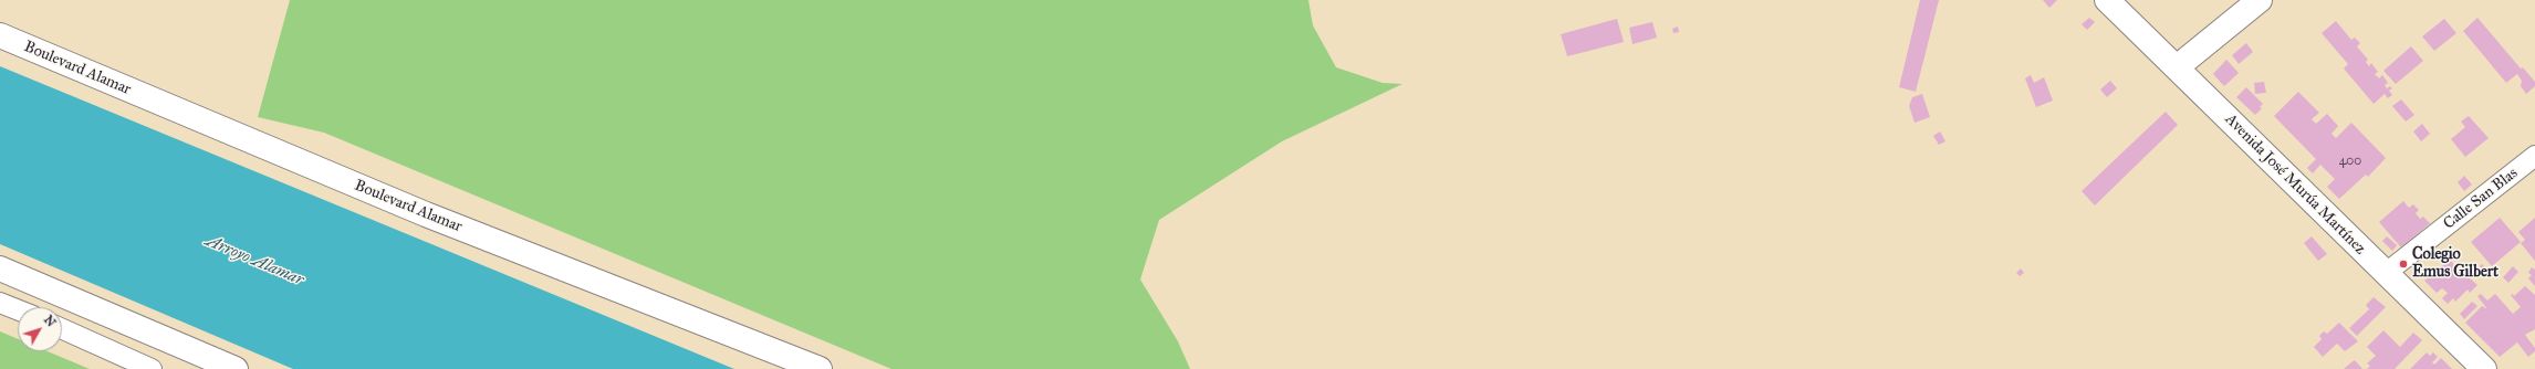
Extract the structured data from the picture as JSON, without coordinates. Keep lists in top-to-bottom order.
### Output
{
  "streets": {
    "main road": ["Boulevard Alamar", "Avenida José Murúa Martínez"],
    "street": ["Calle San Blas"]
  },
  "crossings": [
    ["Avenida José Murúa Martínez", "Calle San Blas"]
  ],
  "water": ["Arroyo Alamar"],
  "places": ["Colegio Emus Gilbert"],
  "house_numbers": ["400"],
  "north": "top right"
}
